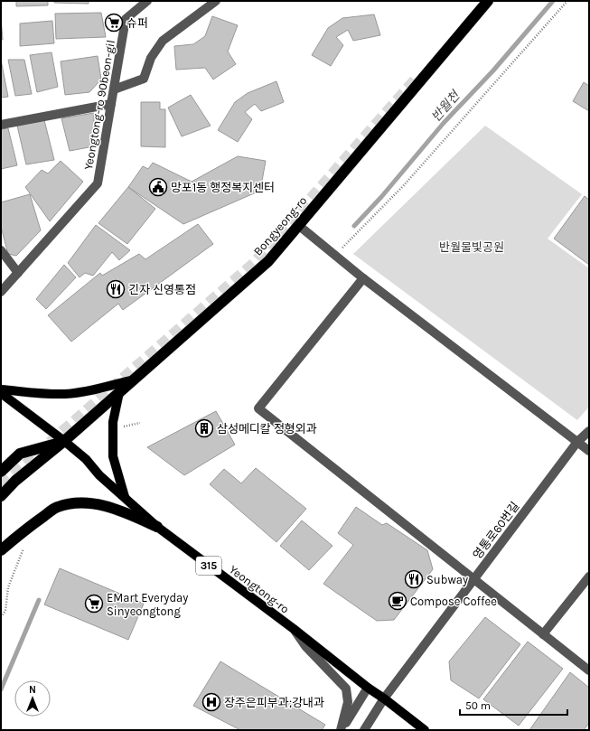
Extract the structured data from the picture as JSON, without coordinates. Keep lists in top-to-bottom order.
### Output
{
  "streets": {
    "highway": ["Bongyeong-ro"],
    "main road": ["315", "Yeongtong-ro"],
    "street": ["Yeongtong-ro 90beon-gil", "영통로60번길"]
  },
  "crossings": [
    ["Bongyeong-ro", "Yeongtong-ro"],
    ["영통로60번길", "Yeongtong-ro"]
  ],
  "water": ["반월천"],
  "parks": ["반월물빛공원"],
  "places": {
    "supermarket": ["슈퍼", "EMart Everyday Sinyeongtong"],
    "public building": ["망포1동 행정복지센터"],
    "restaurant": ["긴자 신영통점", "Subway"],
    "building": ["삼성메디칼 정형외과"],
    "cafe": ["Compose Coffee"],
    "hospital": ["장주은피부과;강내과"]
  },
  "scale_bar": "50 m",
  "north": "top"
}
